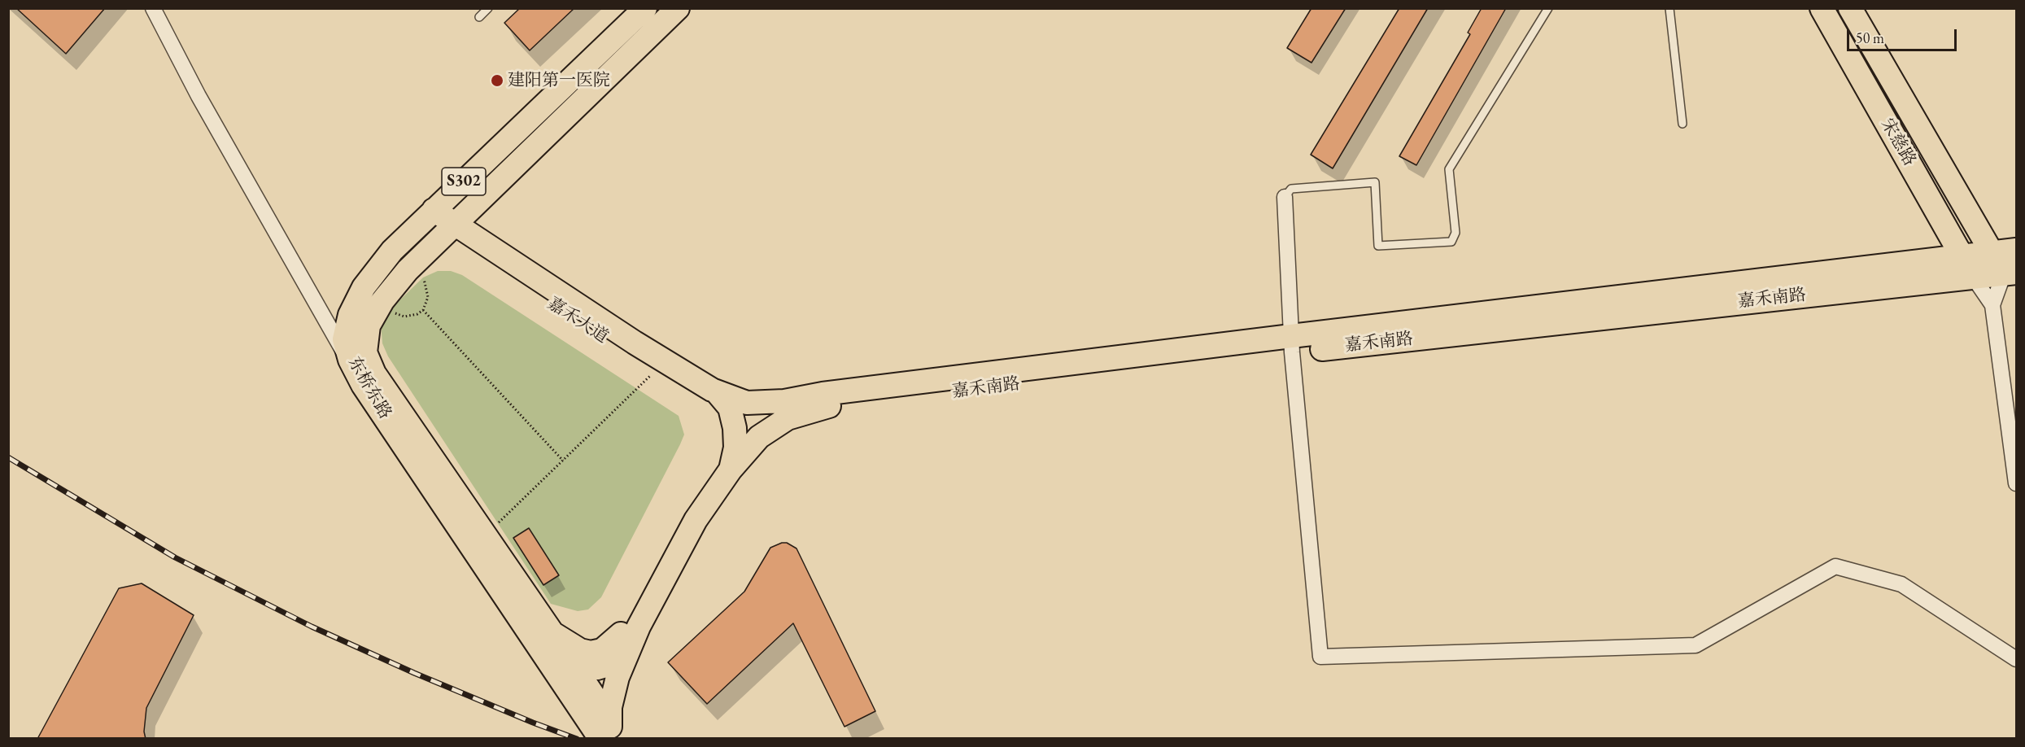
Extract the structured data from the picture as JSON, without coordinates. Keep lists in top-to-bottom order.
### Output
{
  "streets": {
    "main road": [
      "宋慈路",
      "S302",
      "嘉禾南路",
      "嘉禾大道",
      "东桥东路"
    ]
  },
  "crossings": [
    ["宋慈路", "嘉禾南路"],
    ["嘉禾大道", "东桥东路"]
  ],
  "places": ["建阳第一医院"],
  "scale_bar": "50 m"
}
